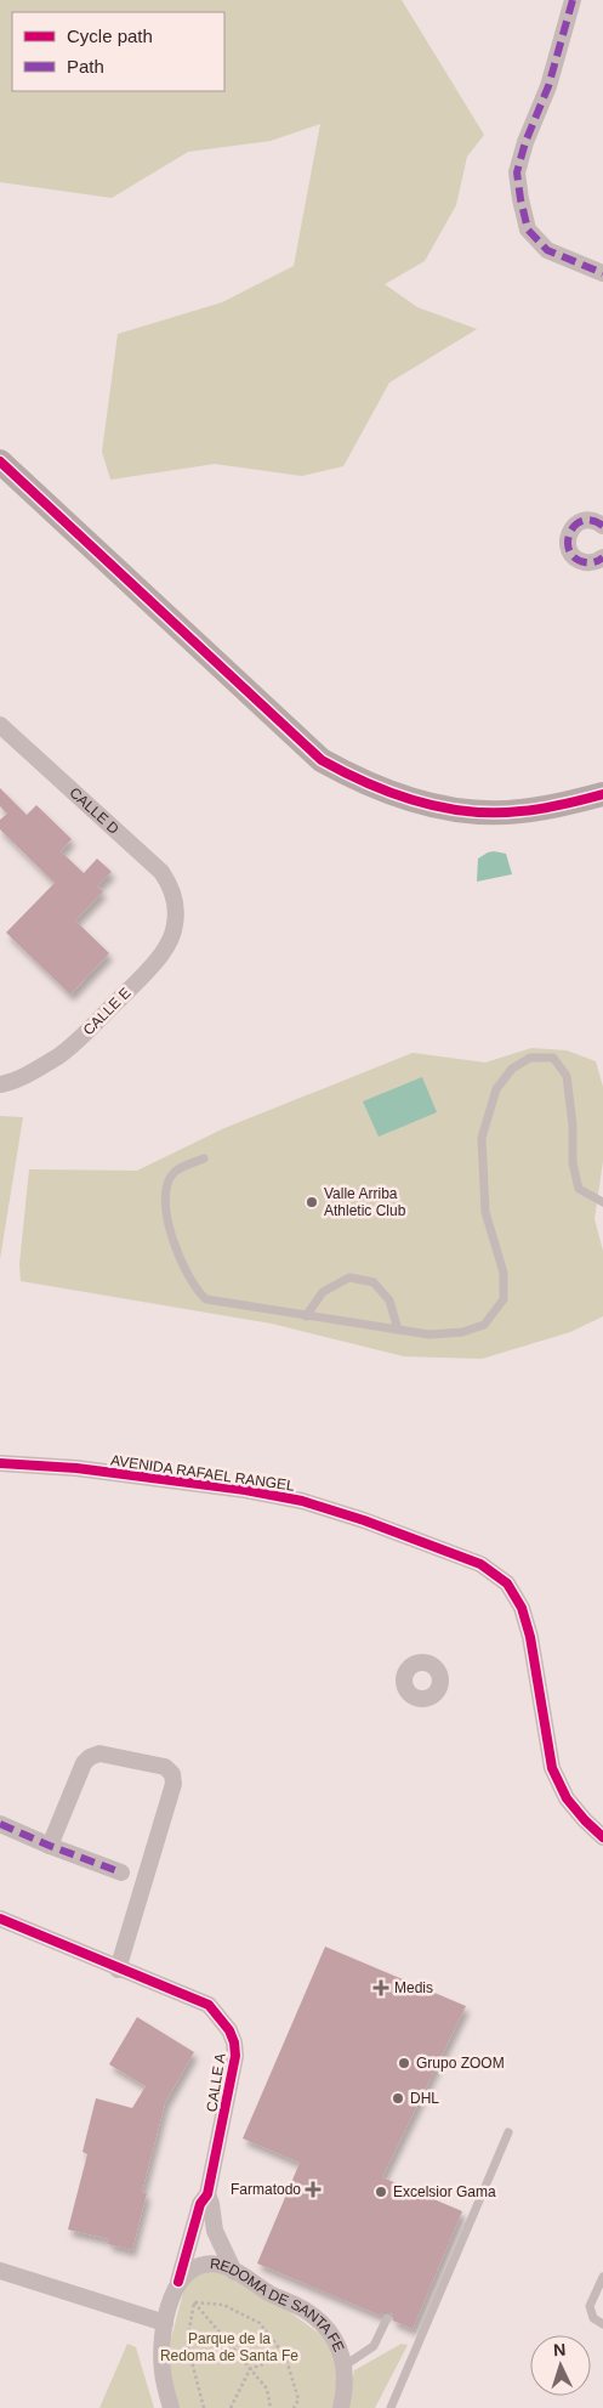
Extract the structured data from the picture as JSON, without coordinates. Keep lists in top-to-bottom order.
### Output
{
  "streets": {
    "street": [
      "CALLE D",
      "CALLE E",
      "AVENIDA RAFAEL RANGEL",
      "CALLE A",
      "REDOMA DE SANTA FE"
    ]
  },
  "crossings": [
    ["CALLE D", "CALLE E"],
    ["CALLE A", "REDOMA DE SANTA FE"]
  ],
  "parks": ["Parque de la Redoma de Santa Fe"],
  "places": {
    "other": [
      "Valle Arriba Athletic Club",
      "Grupo ZOOM",
      "DHL",
      "Excelsior Gama"
    ],
    "health": ["Medis", "Farmatodo"]
  },
  "legend": ["Cycle path", "Path"],
  "north": "top"
}
